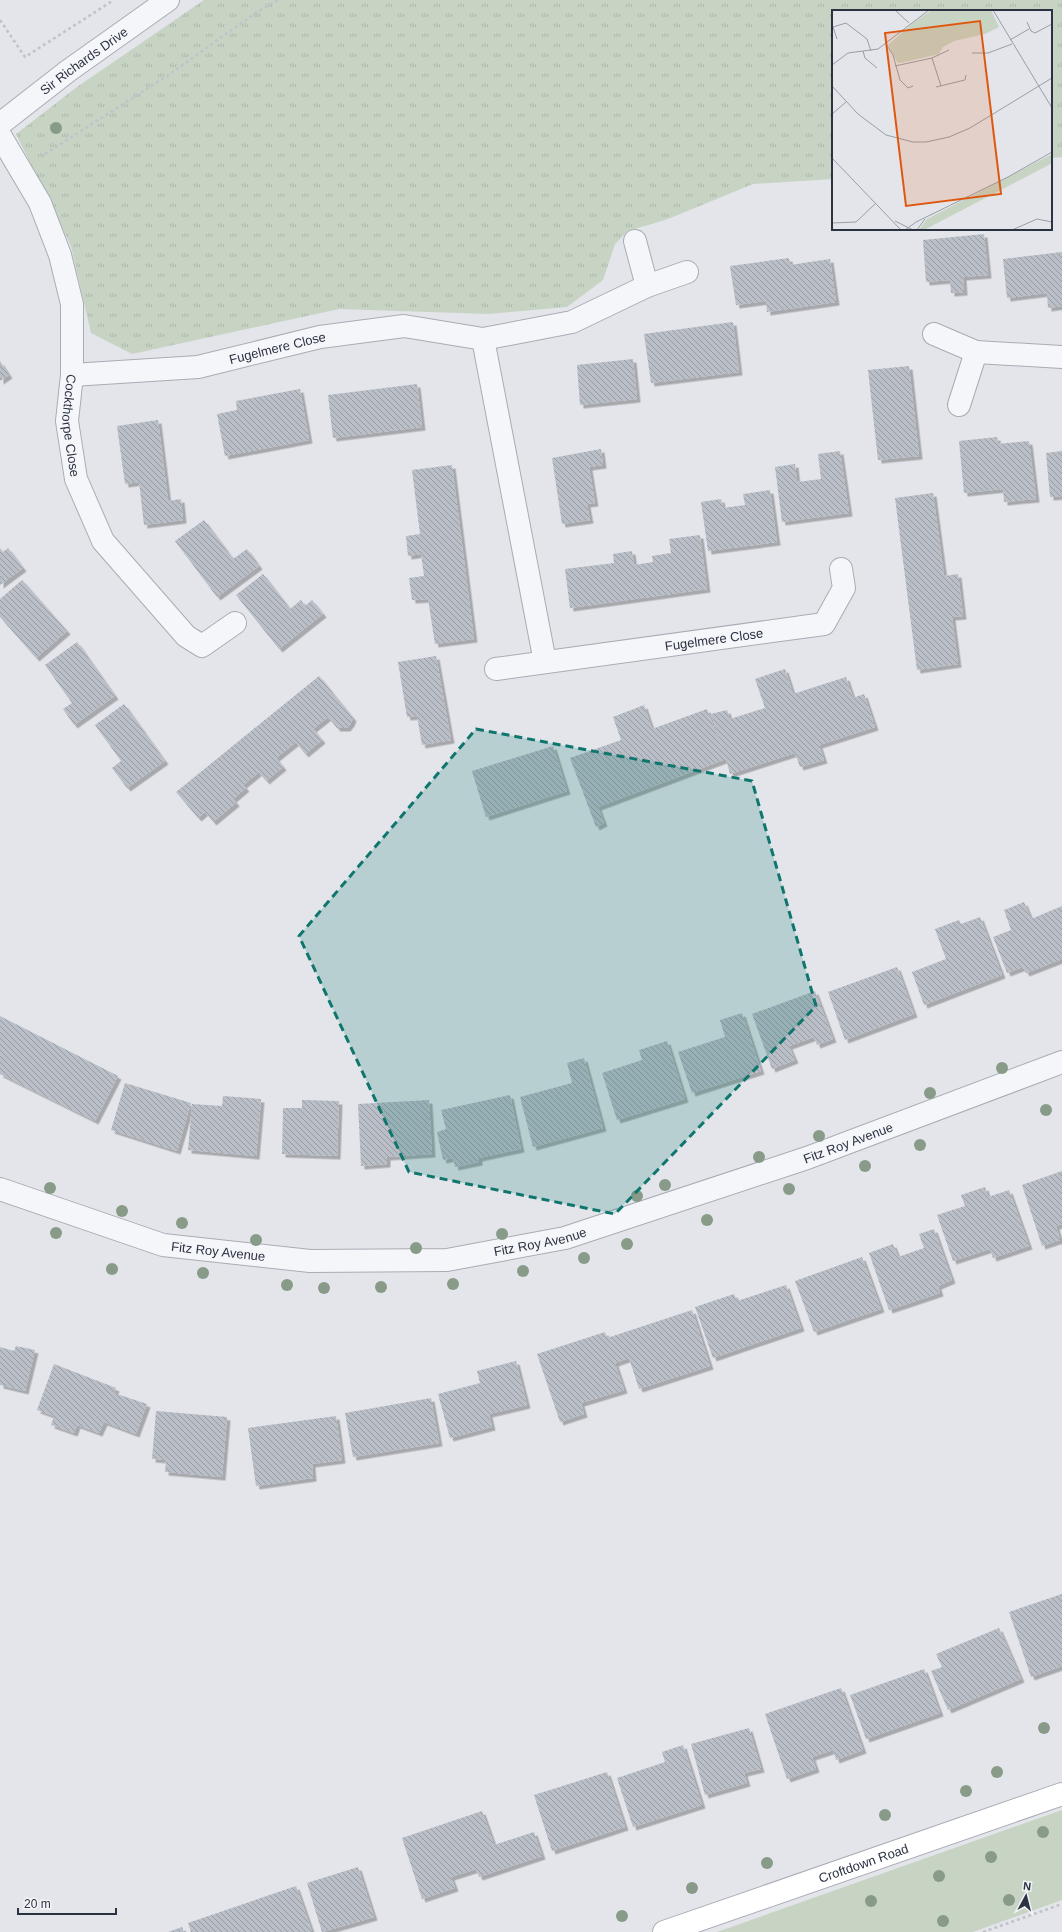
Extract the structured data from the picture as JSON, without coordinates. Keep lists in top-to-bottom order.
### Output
{
  "streets": {
    "street": [
      "Sir Richards Drive",
      "Fugelmere Close",
      "Cockthorpe Close",
      "Fitz Roy Avenue",
      "Croftdown Road"
    ]
  },
  "crossings": [
    ["Fugelmere Close", "Cockthorpe Close"]
  ],
  "scale_bar": "20 m",
  "north": "top"
}
